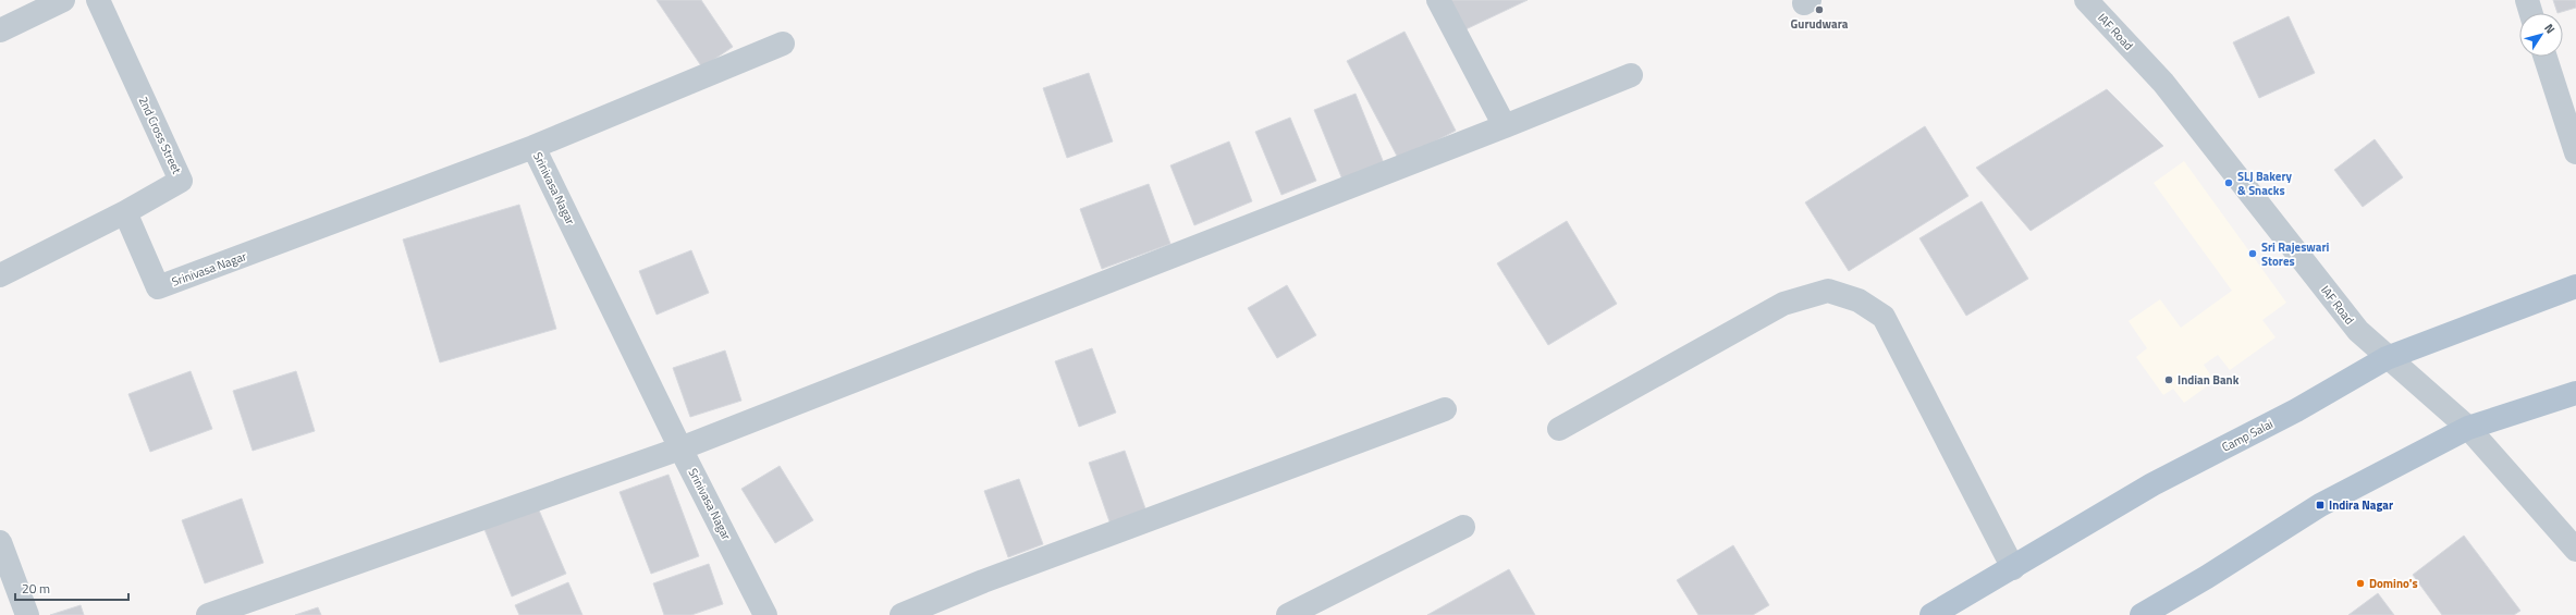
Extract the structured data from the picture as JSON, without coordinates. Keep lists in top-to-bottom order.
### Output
{
  "streets": {
    "main road": ["Camp Salai"],
    "street": ["IAF Road", "2nd Cross Street", "Srinivasa Nagar"]
  },
  "crossings": [
    ["IAF Road", "Camp Salai"],
    ["2nd Cross Street", "Srinivasa Nagar"]
  ],
  "places": {
    "other": [
      "Gurudwara",
      "SLJ Bakery & Snacks",
      "Sri Rajeswari Stores",
      "Indian Bank",
      "Domino's"
    ],
    "transit": ["Indira Nagar"]
  },
  "scale_bar": "20 m",
  "north": "top right"
}
